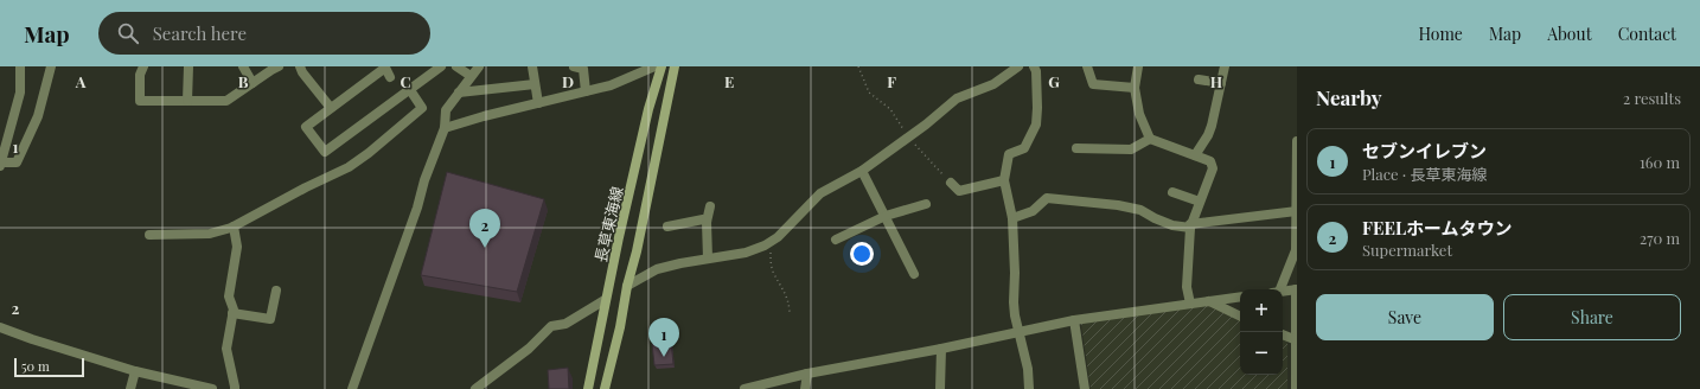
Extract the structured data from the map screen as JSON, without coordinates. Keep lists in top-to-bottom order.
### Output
{
  "streets": {
    "main road": ["長草東海線"]
  },
  "scale_bar": "50 m",
  "page": {
    "header": "Map",
    "search": "Search here",
    "nav": [
      "Home",
      "Map",
      "About",
      "Contact"
    ],
    "heading": ["Nearby", "2 results"],
    "list": [
      {
        "mark": "1",
        "name": "セブンイレブン",
        "note": "Place · 長草東海線",
        "value": "160 m"
      },
      {
        "mark": "2",
        "name": "FEELホームタウン",
        "note": "Supermarket",
        "value": "270 m"
      }
    ],
    "pins": ["2", "1"],
    "buttons": ["Save", "Share"],
    "map_buttons": ["+", "−"],
    "scale": "50 m"
  },
  "grid": {
    "columns": [
      "A",
      "B",
      "C",
      "D",
      "E",
      "F",
      "G",
      "H"
    ],
    "rows": ["1", "2"]
  }
}
